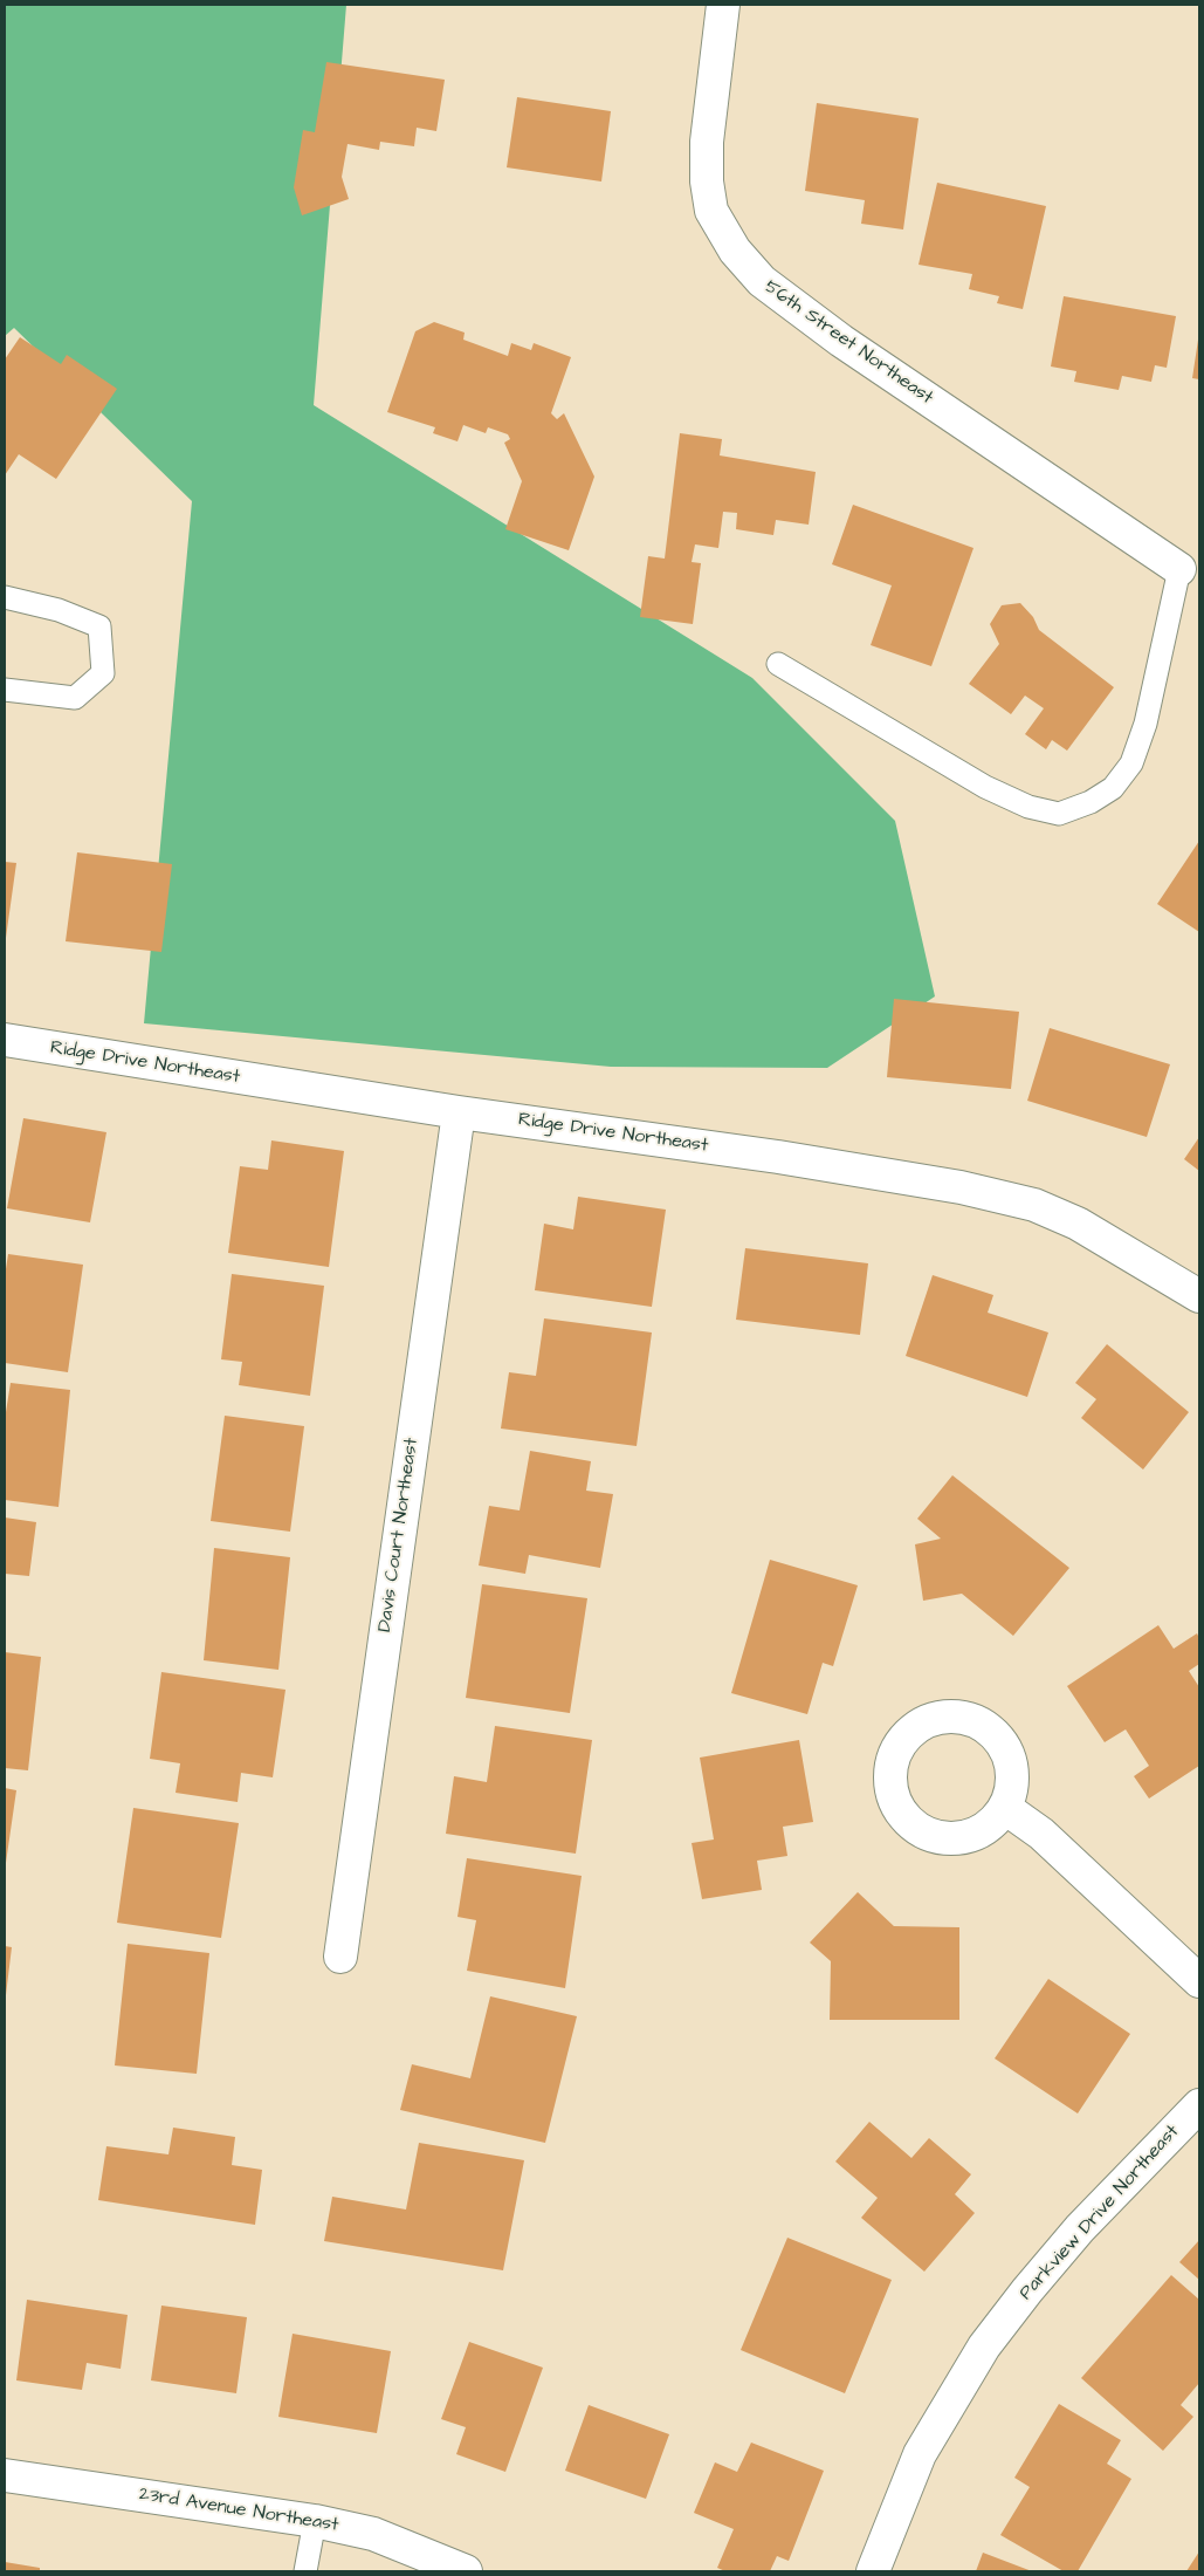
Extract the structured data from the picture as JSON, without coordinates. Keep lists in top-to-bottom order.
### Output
{
  "streets": {
    "street": [
      "56th Street Northeast",
      "Ridge Drive Northeast",
      "Davis Court Northeast",
      "Parkview Drive Northeast",
      "23rd Avenue Northeast"
    ]
  },
  "crossings": [
    ["Ridge Drive Northeast", "Davis Court Northeast"]
  ]
}
